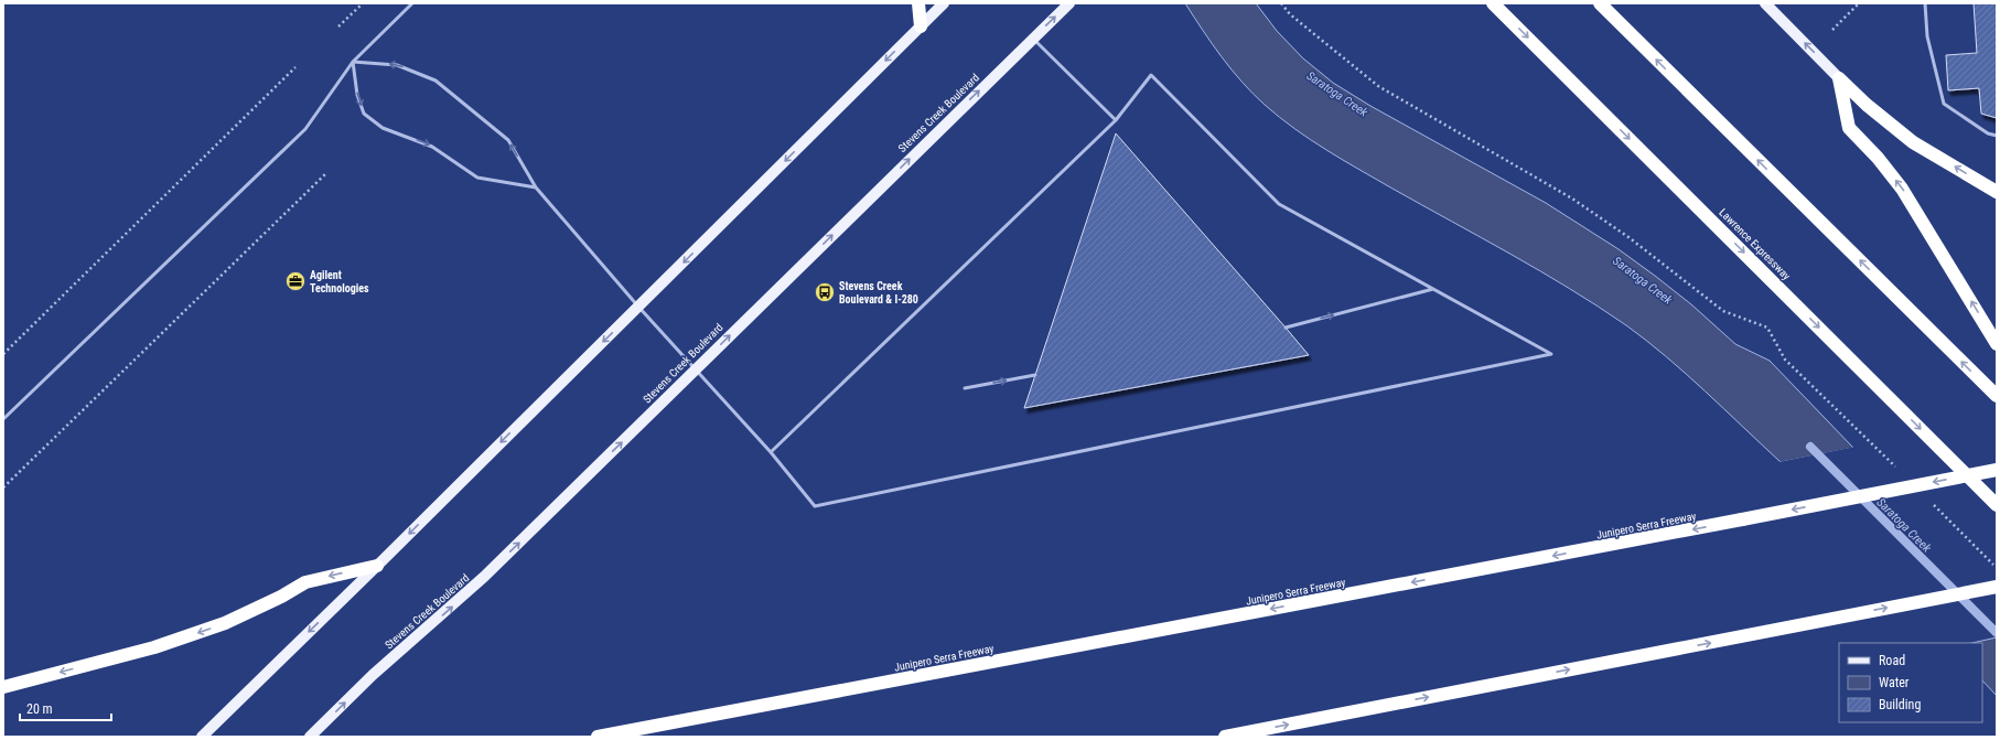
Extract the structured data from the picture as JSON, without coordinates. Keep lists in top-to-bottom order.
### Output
{
  "streets": {
    "highway": ["Lawrence Expressway", "Junipero Serra Freeway"],
    "main road": ["Stevens Creek Boulevard"]
  },
  "water": ["Saratoga Creek"],
  "places": {
    "office": ["Agilent Technologies"],
    "bus stop": ["Stevens Creek Boulevard & I-280"]
  },
  "legend": ["Road", "Water", "Building"],
  "scale_bar": "20 m"
}
